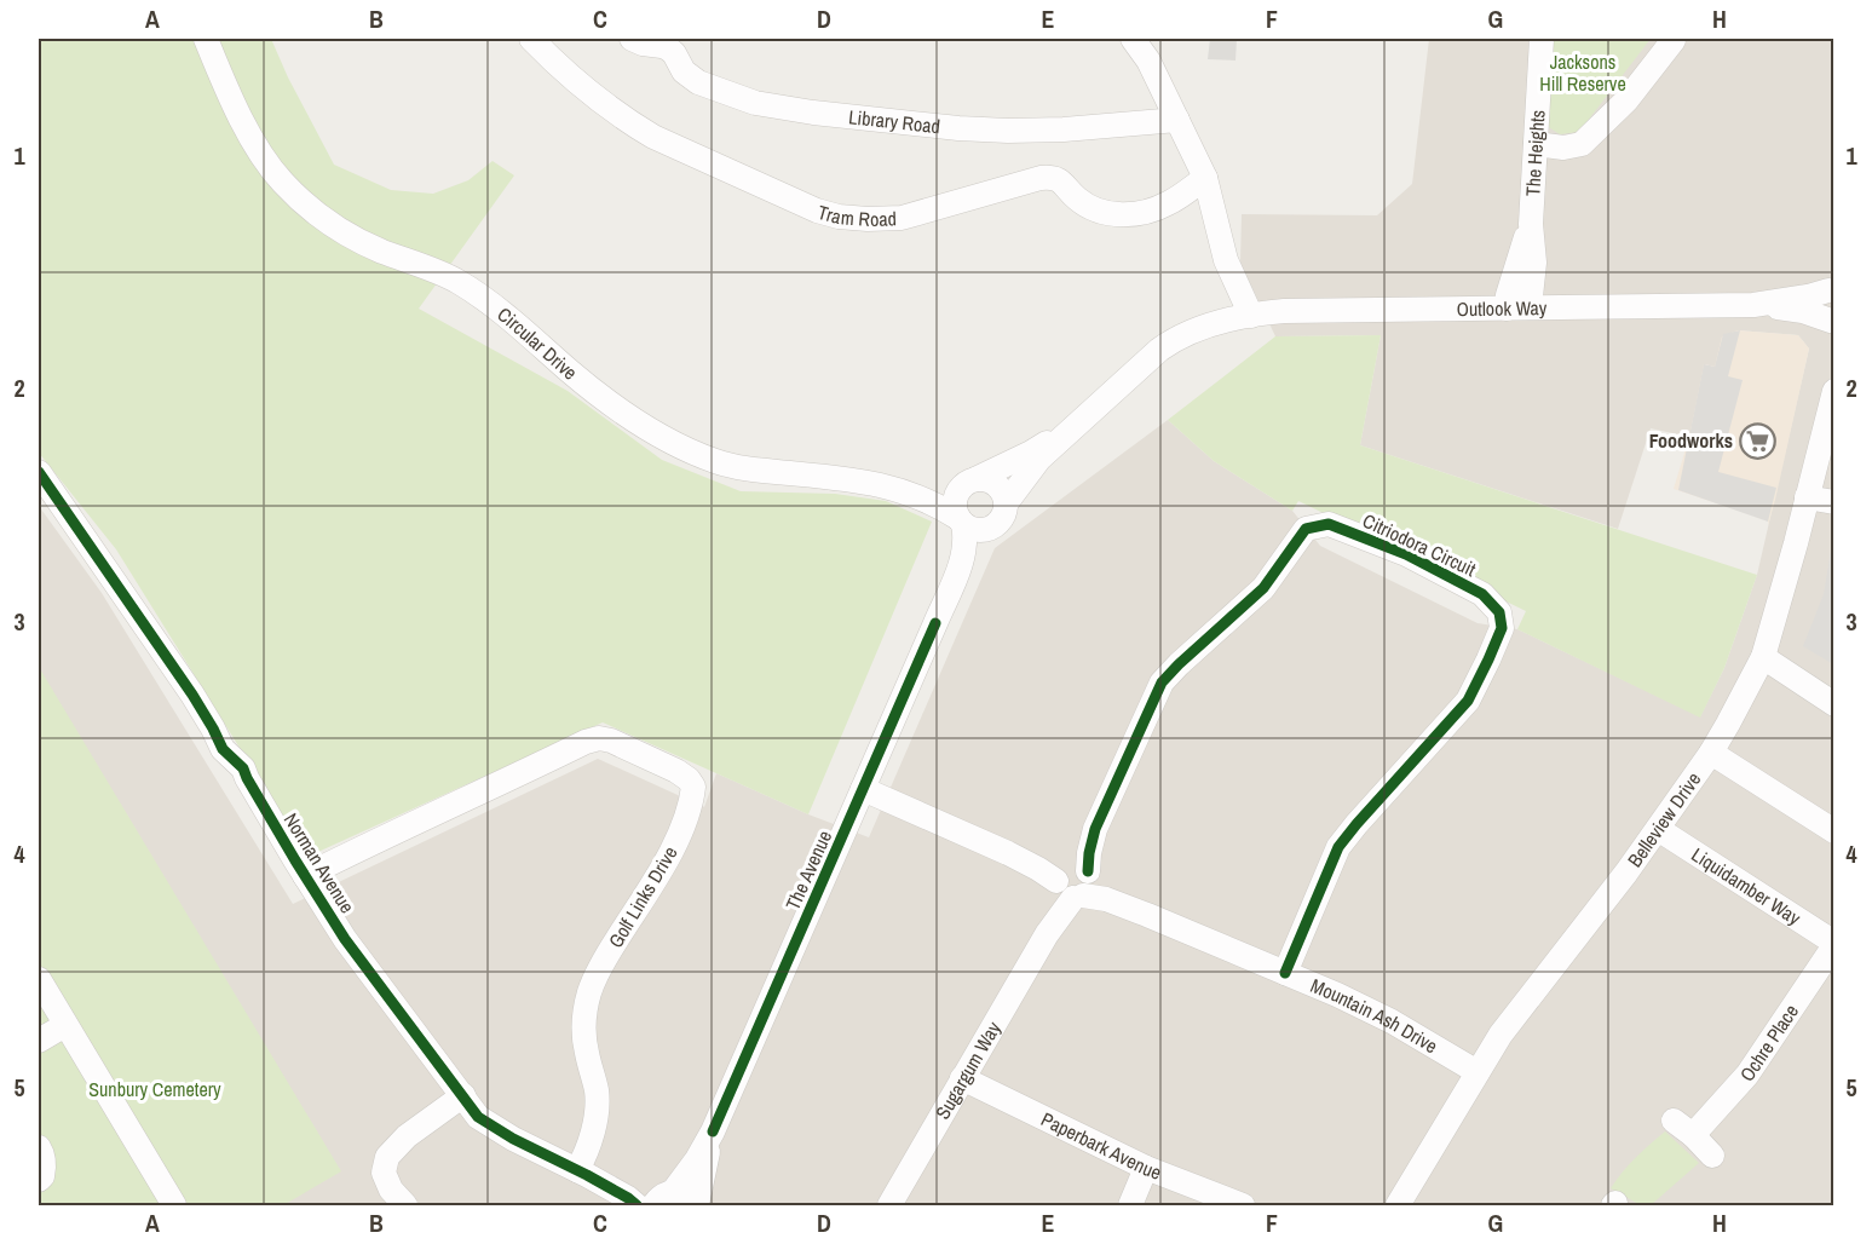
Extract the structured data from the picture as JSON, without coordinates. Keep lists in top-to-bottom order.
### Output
{
  "streets": {
    "street": [
      "Library Road",
      "The Heights",
      "Tram Road",
      "Outlook Way",
      "Circular Drive",
      "Citriodora Circuit",
      "Belleview Drive",
      "Norman Avenue",
      "The Avenue",
      "Liquidamber Way",
      "Golf Links Drive",
      "Mountain Ash Drive",
      "Ochre Place",
      "Sugargum Way",
      "Paperbark Avenue"
    ]
  },
  "crossings": [
    ["The Heights", "Outlook Way"],
    ["Outlook Way", "Circular Drive"],
    ["Outlook Way", "The Avenue"],
    ["Circular Drive", "The Avenue"],
    ["Citriodora Circuit", "Mountain Ash Drive"],
    ["Citriodora Circuit", "Sugargum Way"],
    ["Belleview Drive", "Liquidamber Way"],
    ["Belleview Drive", "Mountain Ash Drive"],
    ["Norman Avenue", "The Avenue"],
    ["Norman Avenue", "Golf Links Drive"],
    ["The Avenue", "Mountain Ash Drive"],
    ["Liquidamber Way", "Ochre Place"],
    ["Mountain Ash Drive", "Sugargum Way"],
    ["Sugargum Way", "Paperbark Avenue"]
  ],
  "parks": ["Jacksons Hill Reserve", "Sunbury Cemetery"],
  "places": {
    "supermarket": ["Foodworks"]
  },
  "grid": {
    "columns": [
      "A",
      "B",
      "C",
      "D",
      "E",
      "F",
      "G",
      "H"
    ],
    "rows": [
      "1",
      "2",
      "3",
      "4",
      "5"
    ]
  }
}
